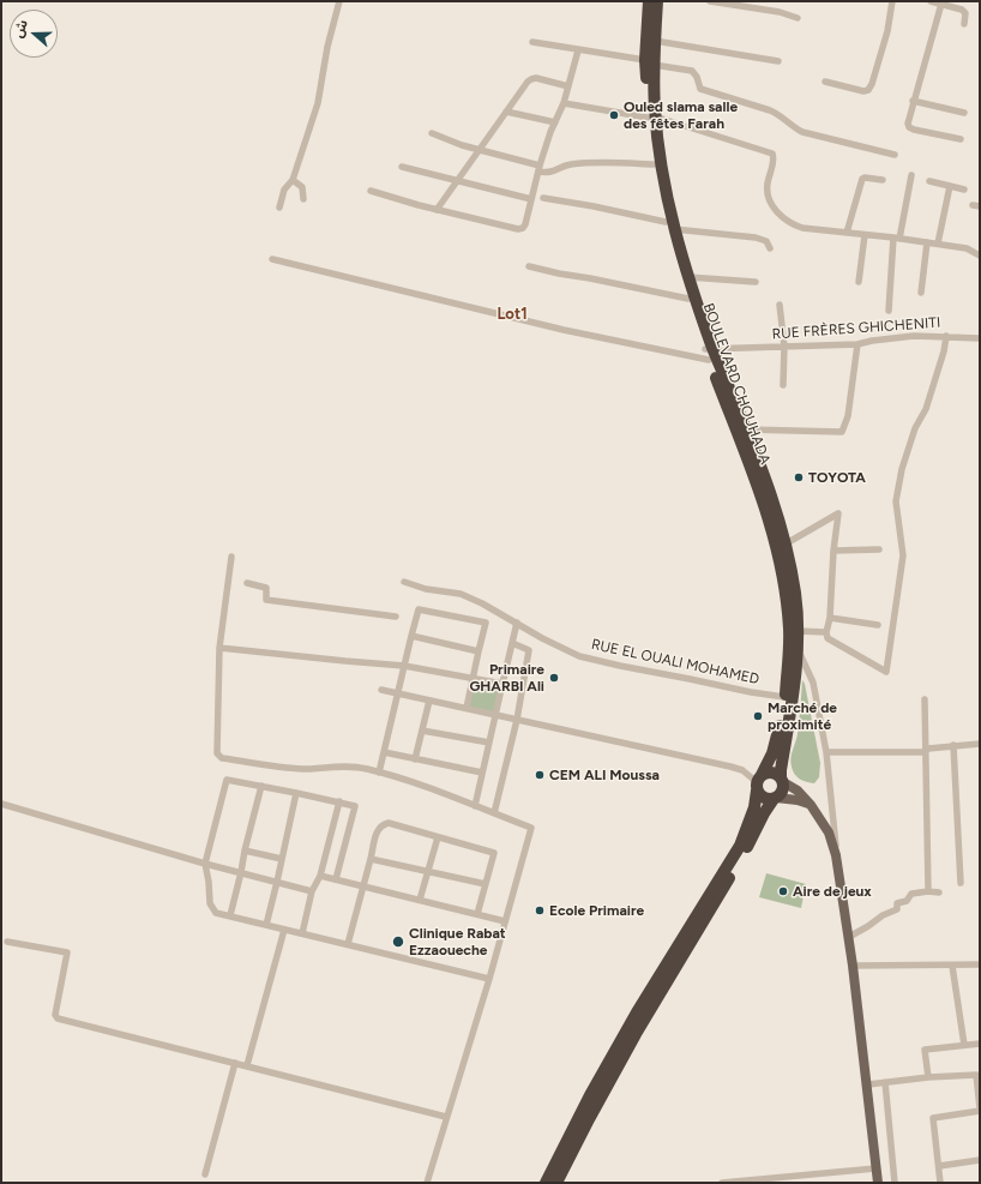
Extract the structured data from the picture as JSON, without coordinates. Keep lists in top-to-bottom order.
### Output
{
  "streets": {
    "highway": ["BOULEVARD CHOUHADA"],
    "street": ["RUE FRÈRES GHICHENITI", "RUE EL OUALI MOHAMED"]
  },
  "crossings": [
    ["RUE FRÈRES GHICHENITI", "BOULEVARD CHOUHADA"],
    ["BOULEVARD CHOUHADA", "RUE EL OUALI MOHAMED"]
  ],
  "districts": ["Lot1"],
  "places": [
    "Ouled slama salle des fêtes Farah",
    "TOYOTA",
    "Primaire GHARBI Ali",
    "Marché de proximité",
    "CEM ALI Moussa",
    "Aire de jeux",
    "Ecole Primaire",
    "Clinique Rabat Ezzaoueche"
  ],
  "north": "left"
}
